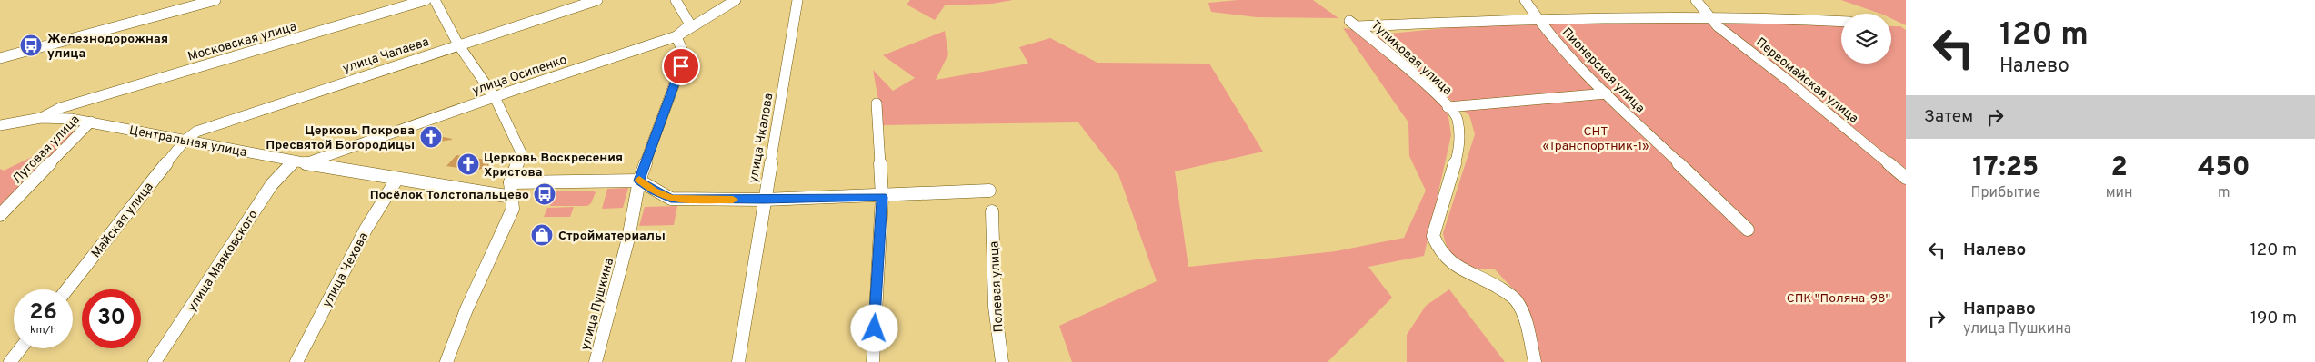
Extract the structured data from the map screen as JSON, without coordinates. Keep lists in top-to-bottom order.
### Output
{
  "streets": {
    "street": [
      "Московская улица",
      "улица Чапаева",
      "Тупиковая улица",
      "Пионерская улица",
      "улица Осипенко",
      "Первомайская улица",
      "улица Чкалова",
      "Центральная улица",
      "Луговая улица",
      "Майская улица",
      "улица Маяковского",
      "улица Чехова",
      "Полевая улица",
      "улица Пушкина"
    ]
  },
  "crossings": [
    ["Московская улица", "Центральная улица"],
    ["улица Чапаева", "Центральная улица"],
    ["улица Чапаева", "Майская улица"],
    ["Тупиковая улица", "Пионерская улица"],
    ["улица Осипенко", "Центральная улица"],
    ["улица Осипенко", "улица Маяковского"],
    ["улица Осипенко", "улица Пушкина"],
    ["Центральная улица", "Луговая улица"],
    ["Центральная улица", "Майская улица"],
    ["Центральная улица", "улица Маяковского"],
    ["Центральная улица", "улица Чехова"]
  ],
  "parks": ["СНТ «Транспортник-1»", "СПК \"Поляна-98\""],
  "places": {
    "bus stop": ["Железнодорожная улица", "Посёлок Толстопальцево"],
    "church": ["Церковь Покрова Пресвятой Богородицы", "Церковь Воскресения Христова"],
    "shop": ["Стройматериалы"]
  },
  "page": {
    "turn": ["120 m", "Налево"],
    "then": "Затем",
    "eta": [
      "17:25",
      "Прибытие",
      "2",
      "мин",
      "450",
      "m"
    ],
    "list": [
      {
        "name": "Налево",
        "value": "120 m"
      },
      {
        "name": "Направо",
        "note": "улица Пушкина",
        "value": "190 m"
      }
    ],
    "speed": "26 km/h",
    "limit": "30"
  }
}
